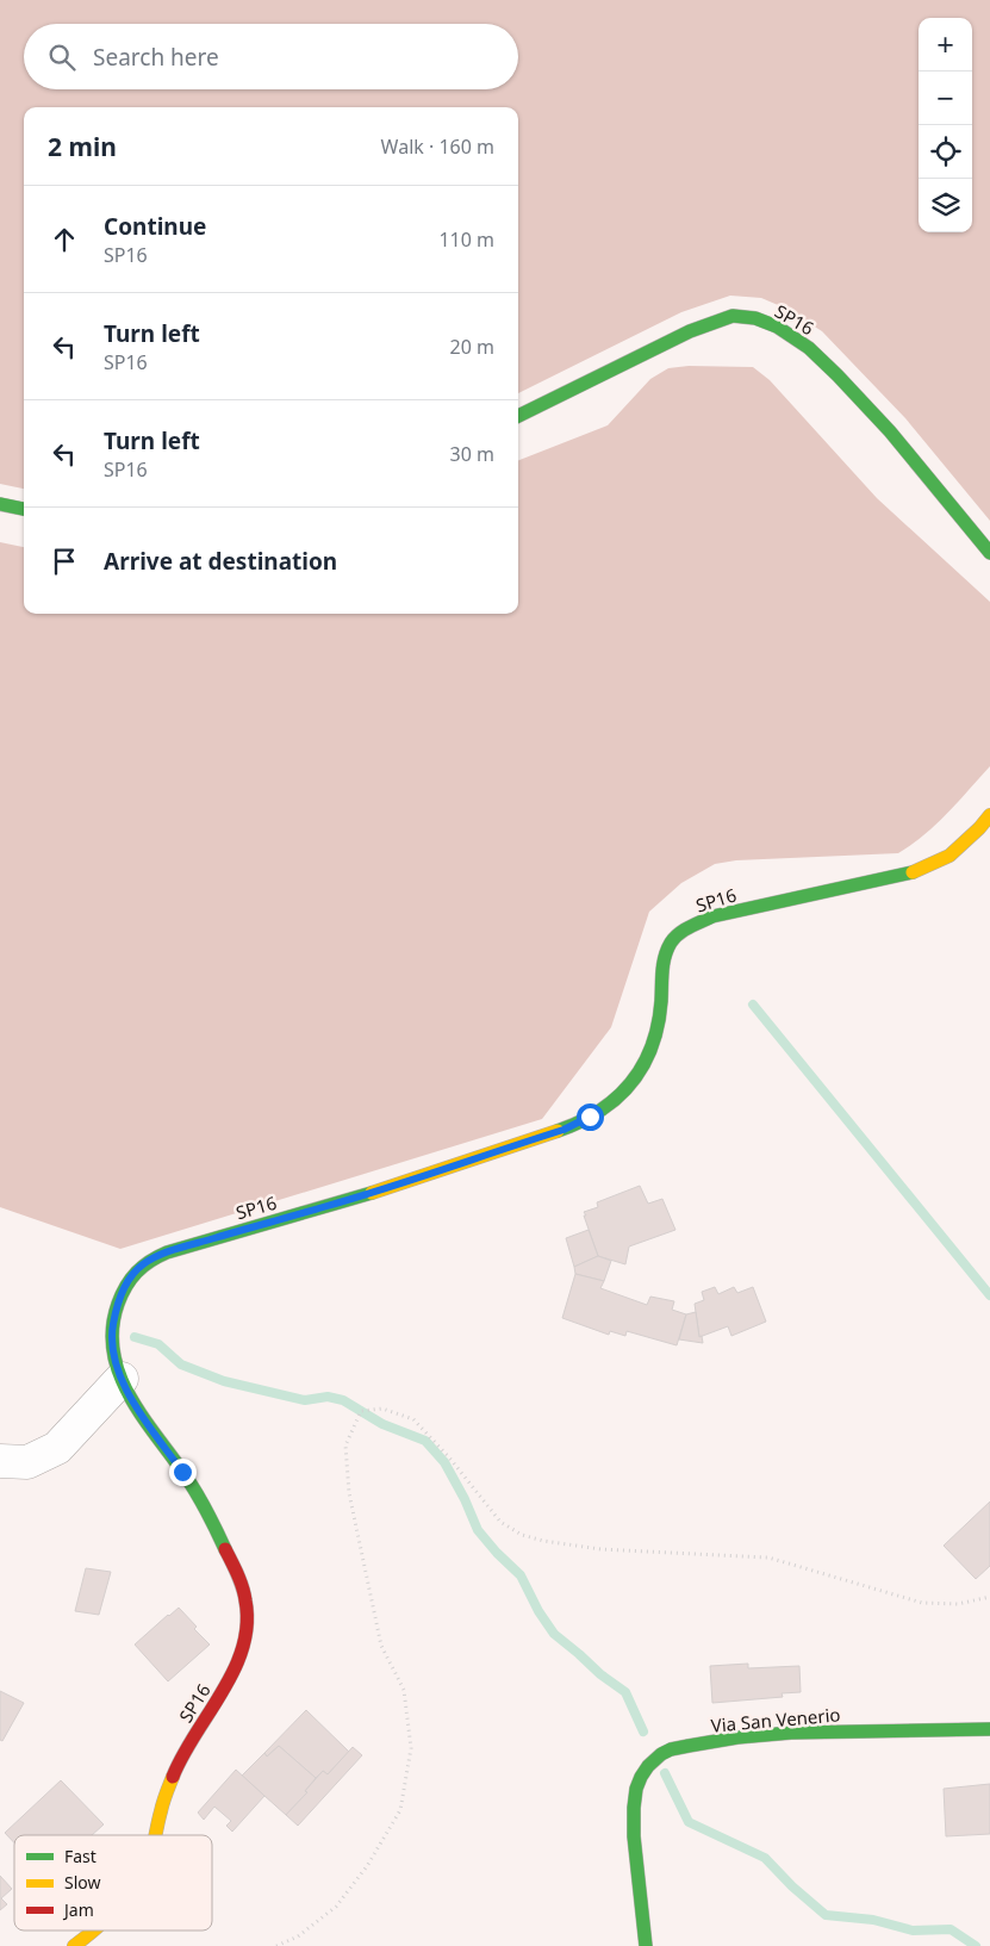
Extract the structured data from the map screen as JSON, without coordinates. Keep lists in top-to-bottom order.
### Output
{
  "streets": {
    "street": ["SP16", "Via San Venerio"]
  },
  "legend": ["Fast", "Slow", "Jam"],
  "page": {
    "map_buttons": ["+", "−"],
    "search": "Search here",
    "heading": ["2 min", "Walk · 160 m"],
    "list": [
      ["Continue", "SP16", "110 m"],
      ["Turn left", "SP16", "20 m"],
      ["Turn left", "SP16", "30 m"],
      "Arrive at destination"
    ]
  }
}
